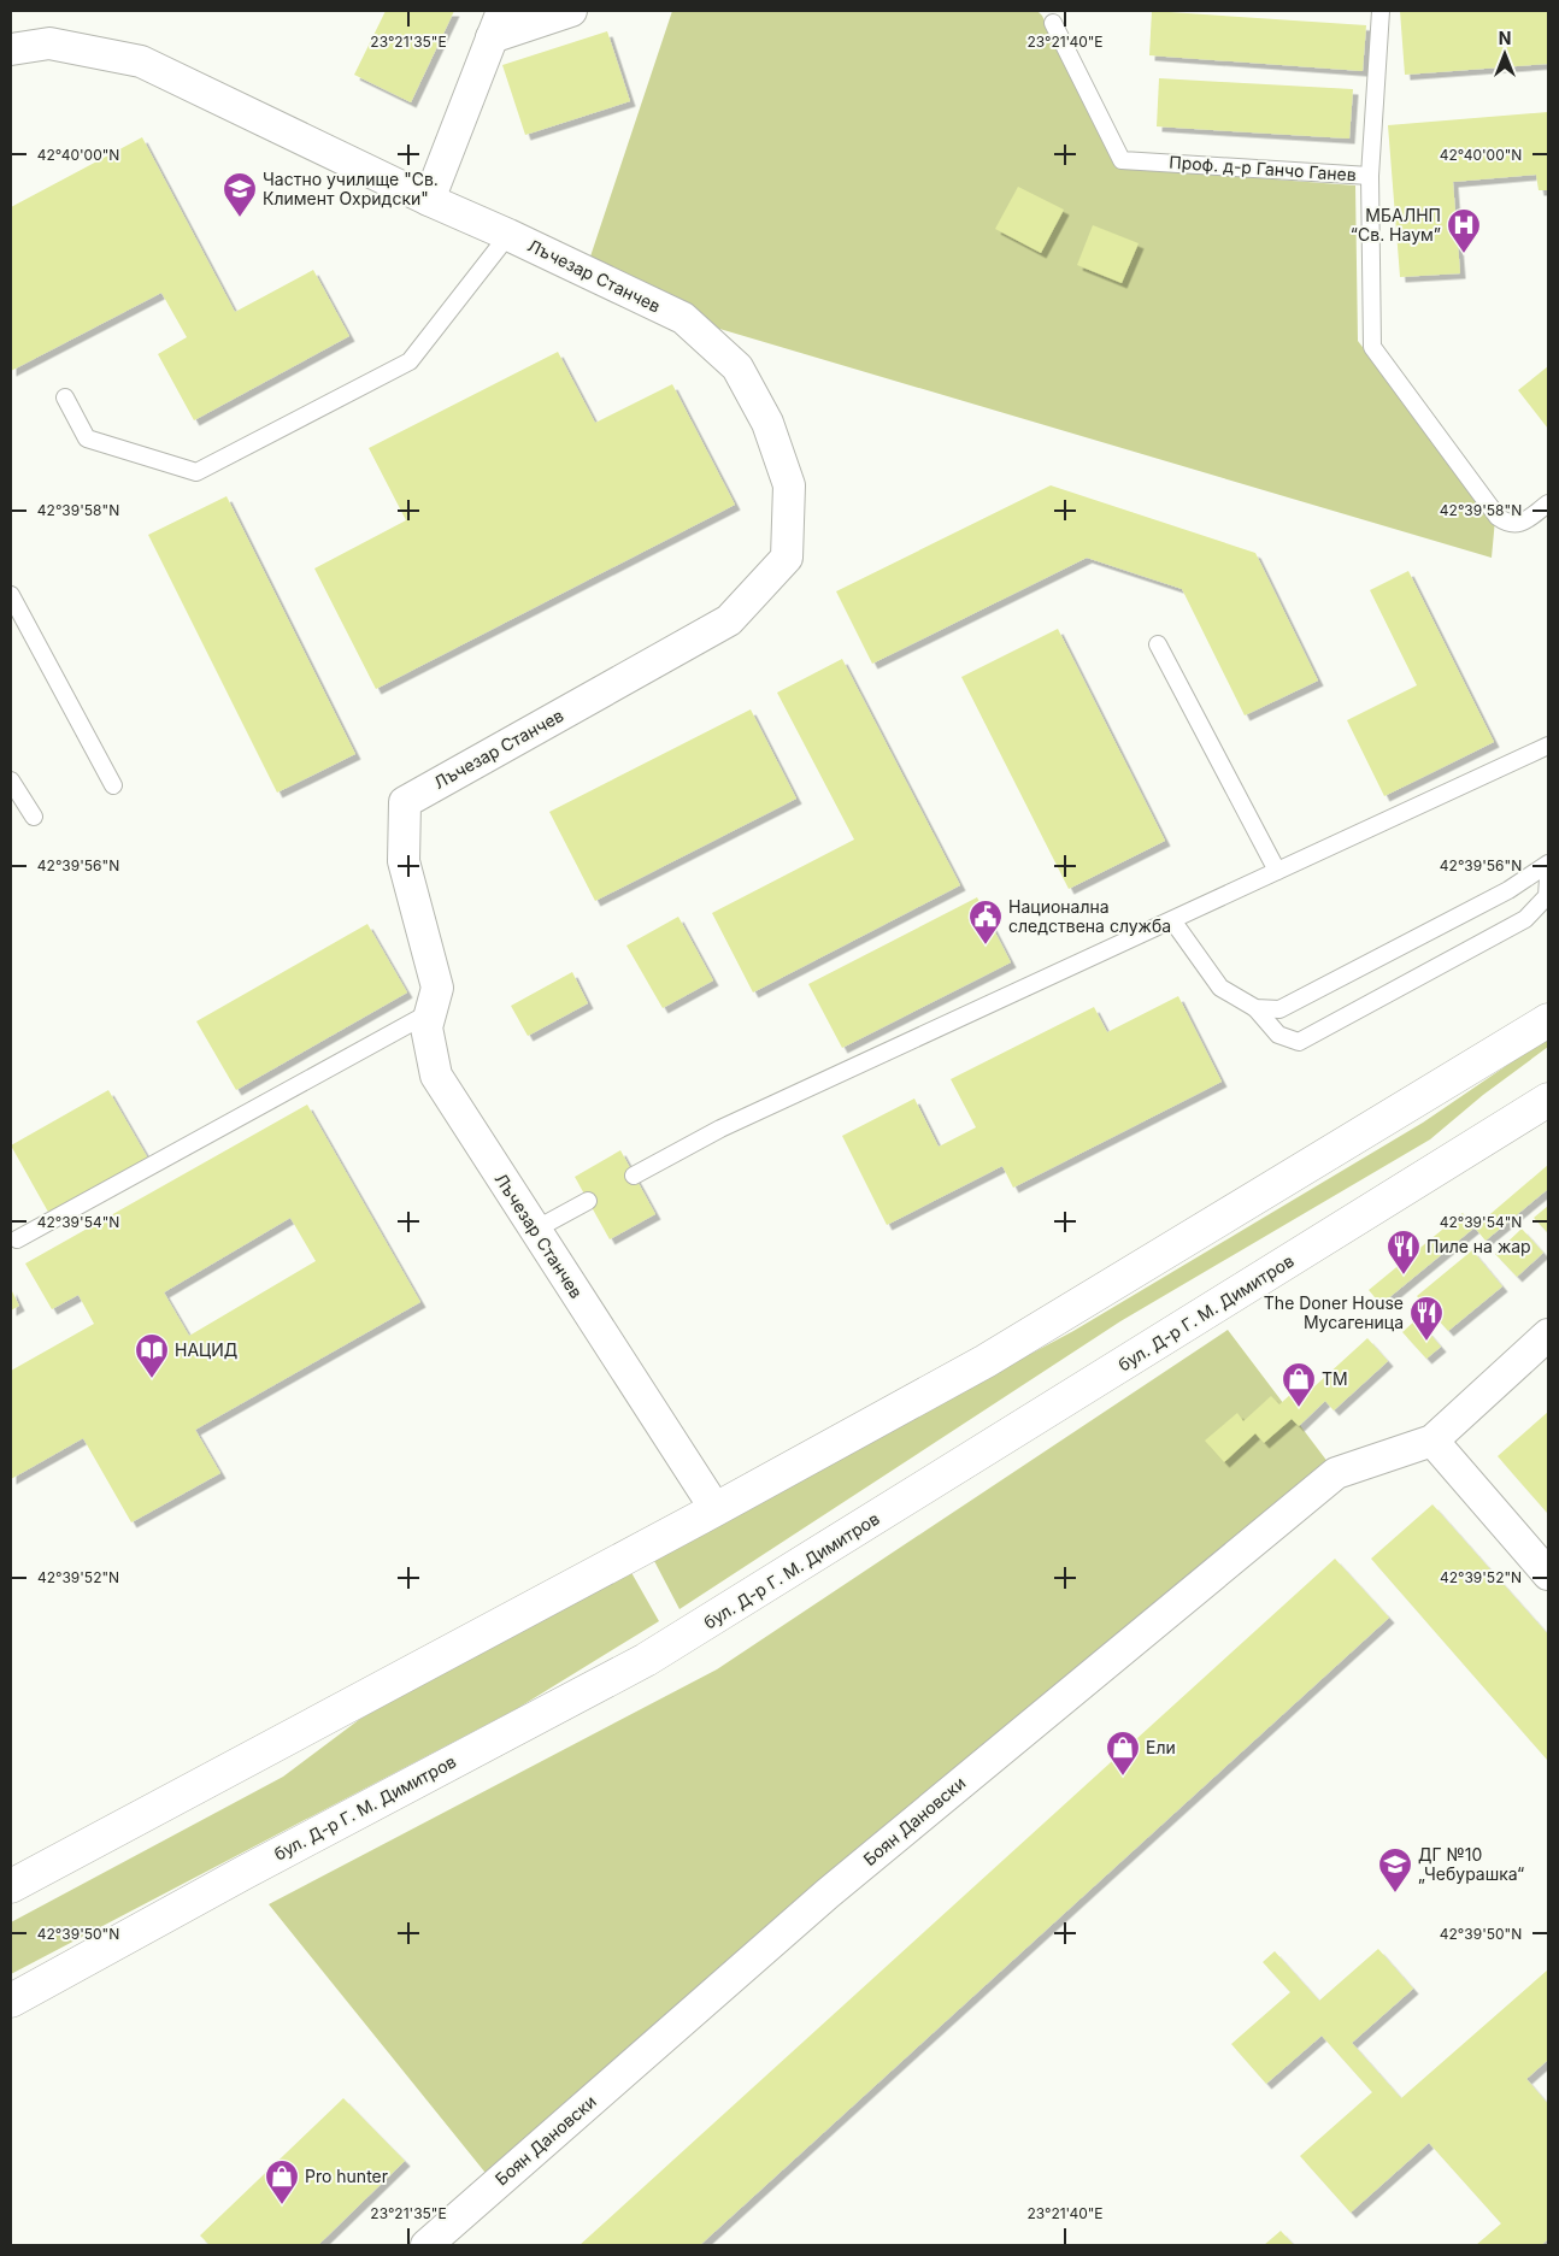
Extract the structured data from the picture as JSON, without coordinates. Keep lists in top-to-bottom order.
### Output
{
  "streets": {
    "main road": ["бул. Д-р Г. М. Димитров"],
    "street": ["Лъчезар Станчев", "Боян Дановски"],
    "lane": ["Проф. д-р Ганчо Ганев"]
  },
  "places": {
    "school or university": ["Частно училище \"Св. Климент Охридски\"", "ДГ №10 „Чебурашка“"],
    "hospital": ["MБАЛНП “Св. Наум”"],
    "public building": ["Национална следствена служба"],
    "restaurant": ["Пиле на жар", "The Doner House Мусагеница"],
    "library": ["НАЦИД"],
    "shop": ["TM", "Ели", "Pro hunter"]
  },
  "north": "top",
  "coordinates": [
    "23°21'35\"E",
    "23°21'40\"E",
    "42°40'00\"N",
    "42°39'58\"N",
    "42°39'56\"N",
    "42°39'54\"N",
    "42°39'52\"N",
    "42°39'50\"N"
  ]
}
